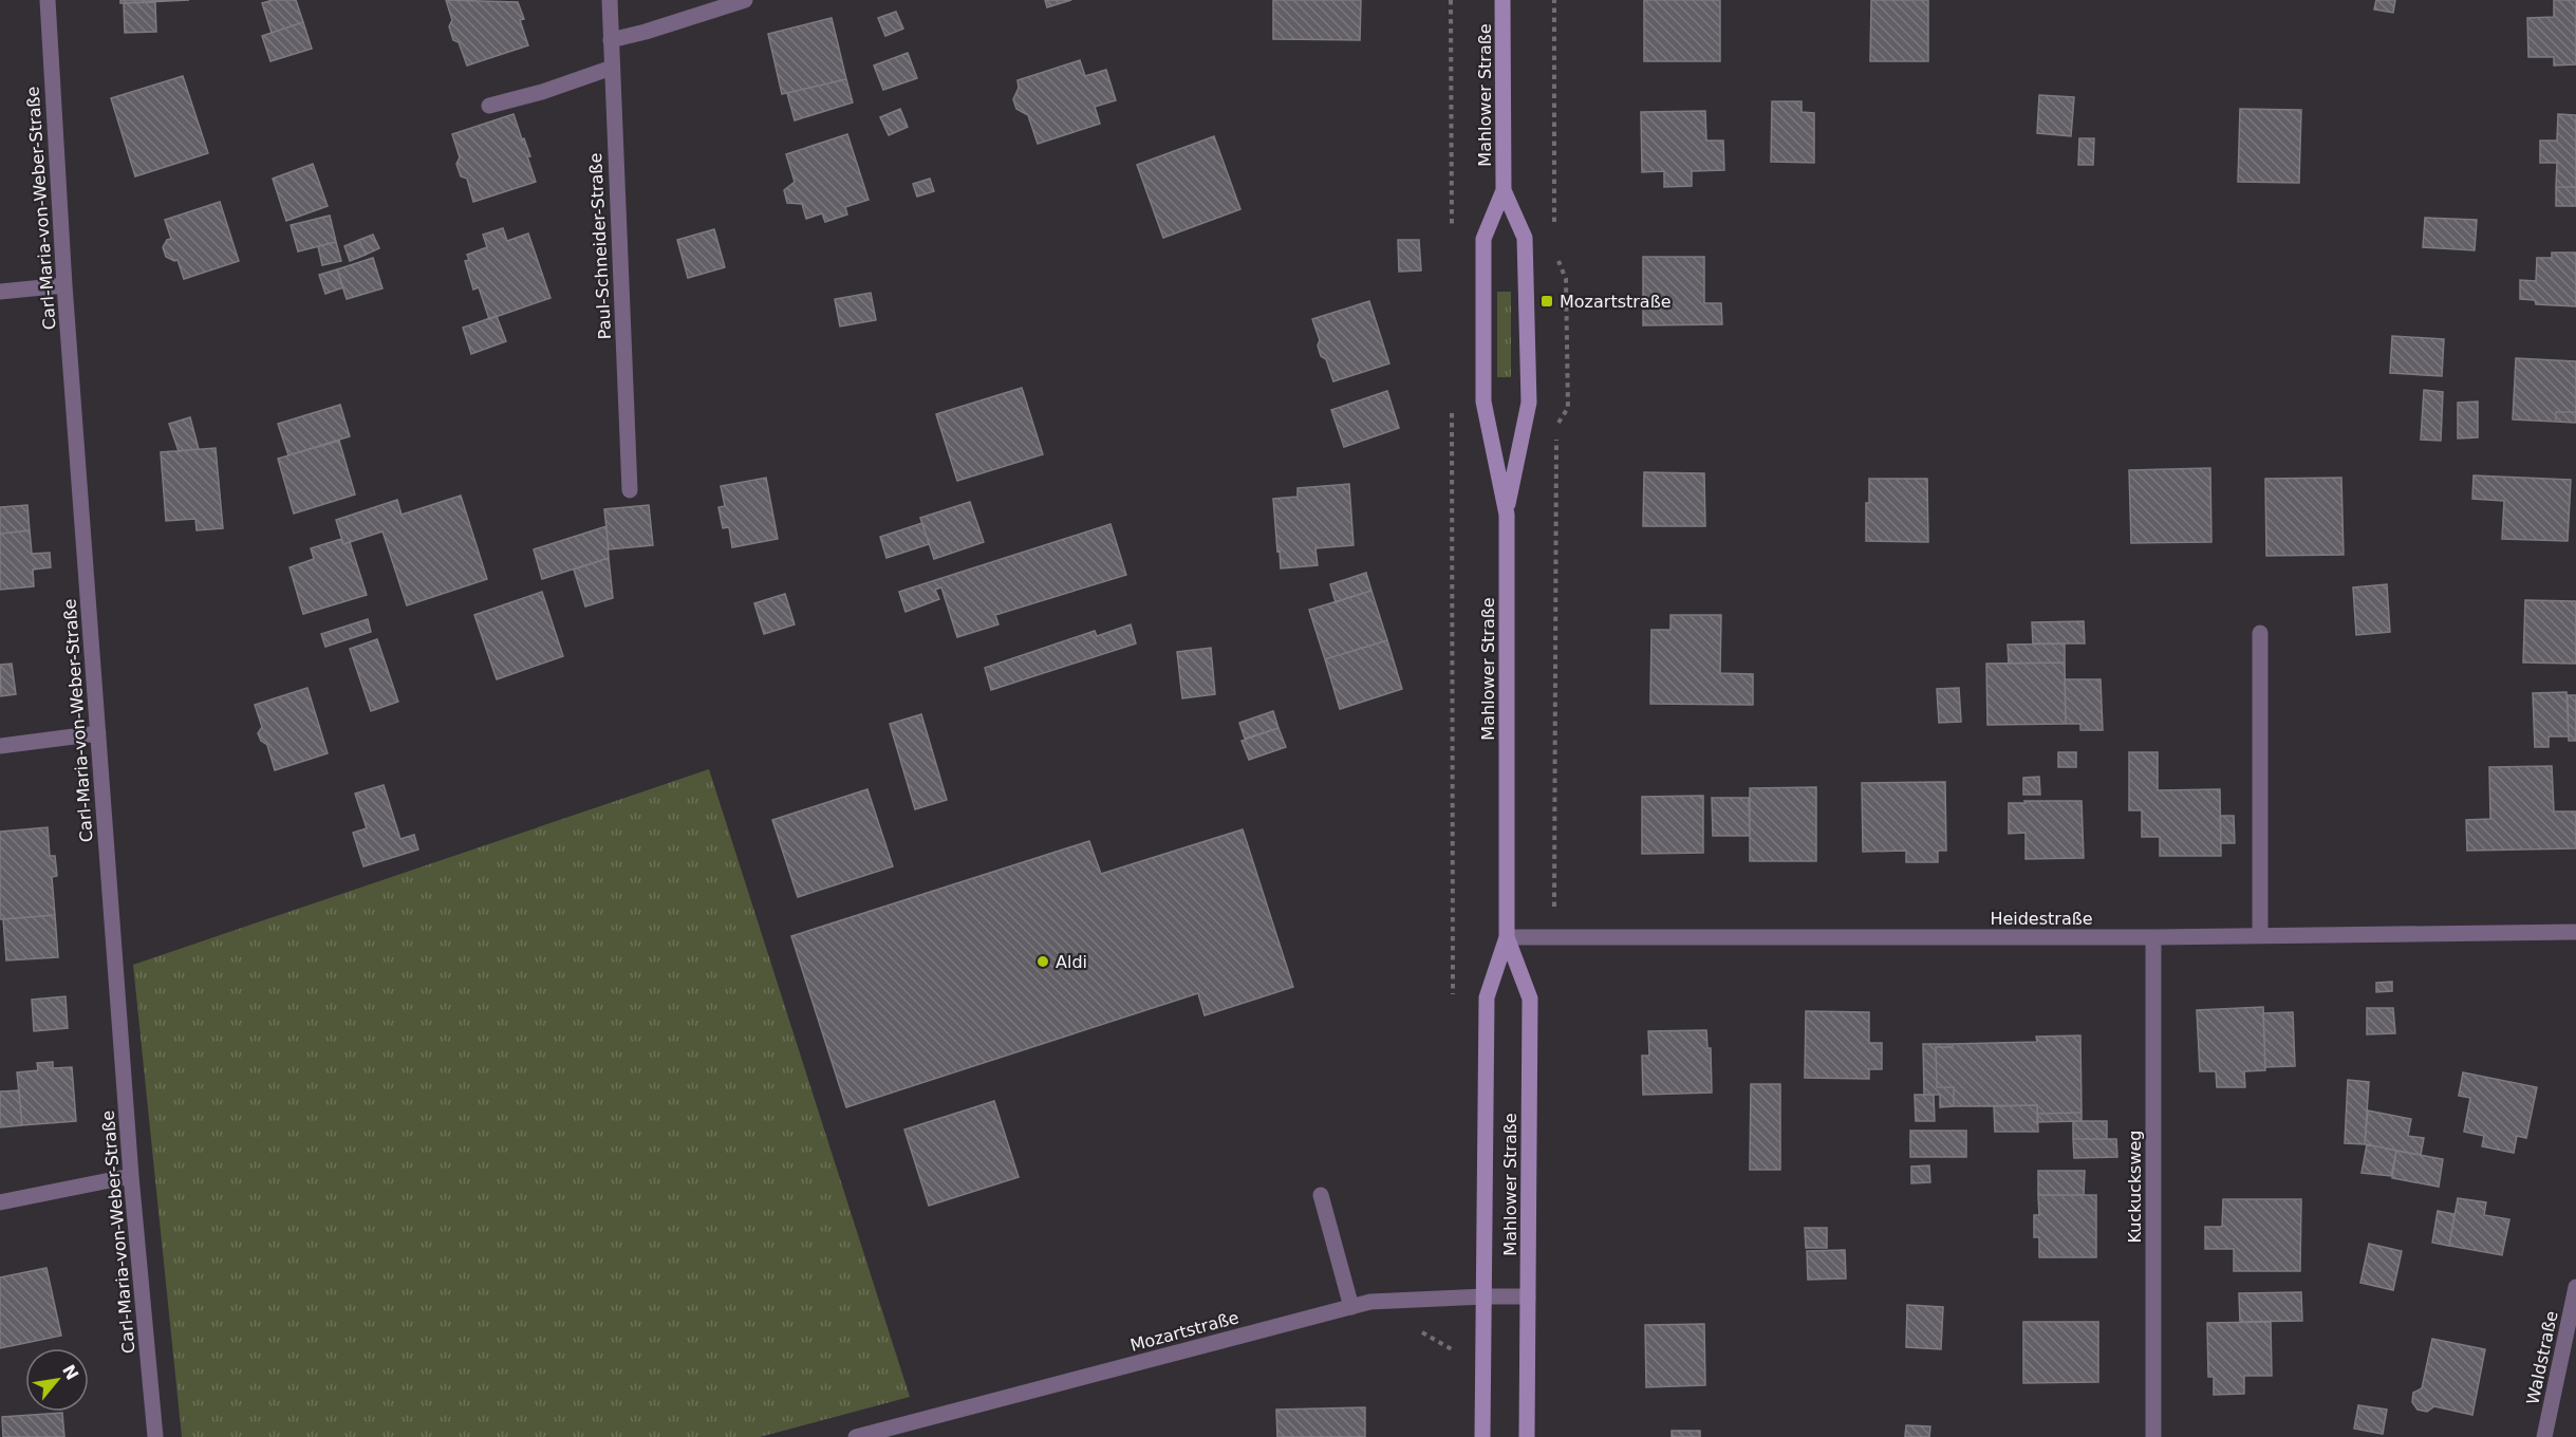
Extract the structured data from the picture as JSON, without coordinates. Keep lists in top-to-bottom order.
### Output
{
  "streets": {
    "main road": ["Mahlower Straße"],
    "street": [
      "Carl-Maria-von-Weber-Straße",
      "Paul-Schneider-Straße",
      "Heidestraße",
      "Kuckucksweg",
      "Mozartstraße",
      "Waldstraße"
    ]
  },
  "crossings": [
    ["Mahlower Straße", "Heidestraße"],
    ["Mahlower Straße", "Mozartstraße"],
    ["Heidestraße", "Kuckucksweg"]
  ],
  "places": {
    "transit": ["Mozartstraße"],
    "other": ["Aldi"]
  },
  "north": "top right"
}
